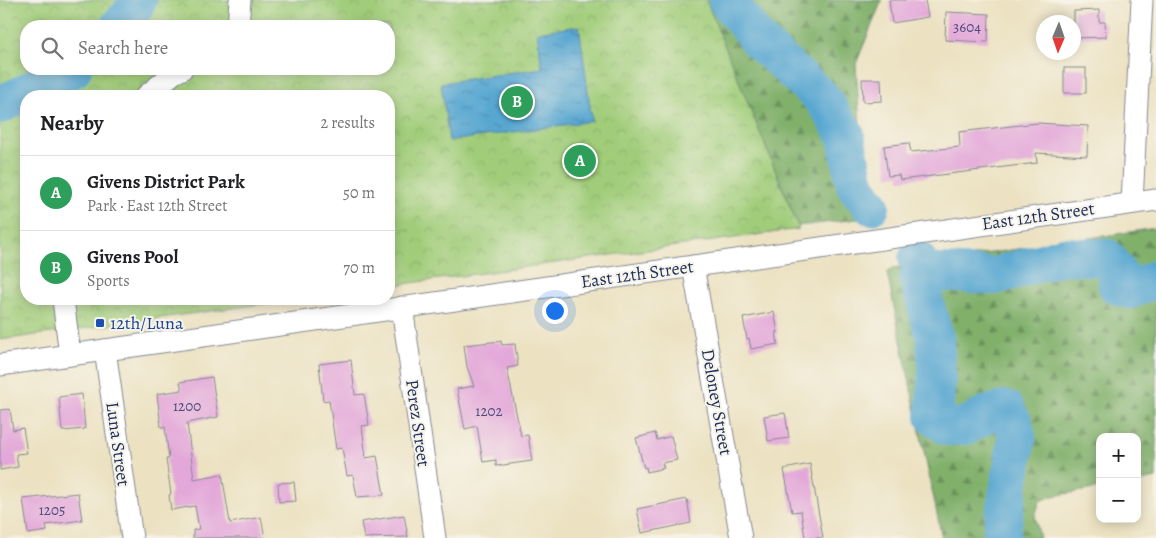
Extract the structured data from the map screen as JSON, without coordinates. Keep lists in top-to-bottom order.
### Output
{
  "streets": {
    "street": [
      "East 12th Street",
      "Deloney Street",
      "Perez Street",
      "Luna Street"
    ]
  },
  "crossings": [
    ["East 12th Street", "Deloney Street"],
    ["East 12th Street", "Perez Street"],
    ["East 12th Street", "Luna Street"]
  ],
  "places": {
    "transit": ["12th/Luna"]
  },
  "house_numbers": [
    "3604",
    "1200",
    "1202",
    "1205"
  ],
  "north": "bottom",
  "page": {
    "search": "Search here",
    "pins": ["B", "A"],
    "heading": ["Nearby", "2 results"],
    "list": [
      {
        "mark": "A",
        "name": "Givens District Park",
        "note": "Park · East 12th Street",
        "value": "50 m"
      },
      {
        "mark": "B",
        "name": "Givens Pool",
        "note": "Sports",
        "value": "70 m"
      }
    ],
    "map_buttons": ["+", "−"]
  }
}
